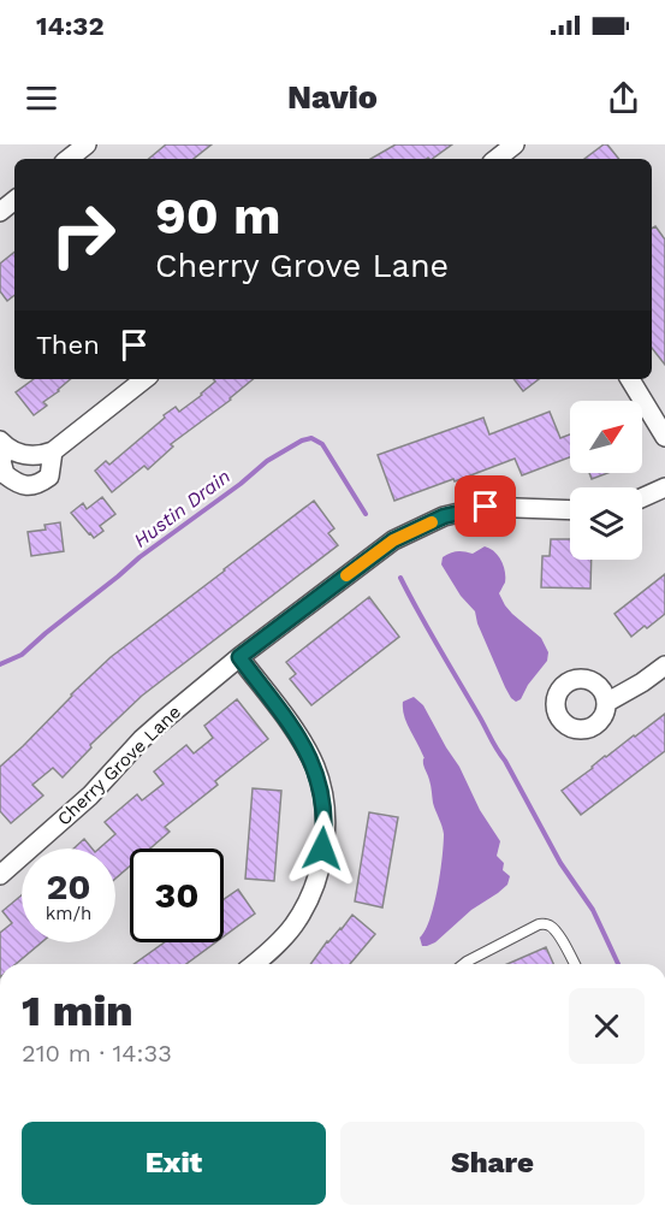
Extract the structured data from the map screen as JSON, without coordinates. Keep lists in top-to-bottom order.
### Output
{
  "streets": {
    "street": ["Cherry Grove Lane"]
  },
  "water": ["Hustin Drain"],
  "north": "top right",
  "page": {
    "status": "14:32",
    "header": "Navio",
    "turn": ["90 m", "Cherry Grove Lane"],
    "then": "Then",
    "speed": "20 km/h",
    "limit": "30",
    "heading": ["1 min", "210 m · 14:33"],
    "buttons": ["Exit", "Share"]
  }
}
